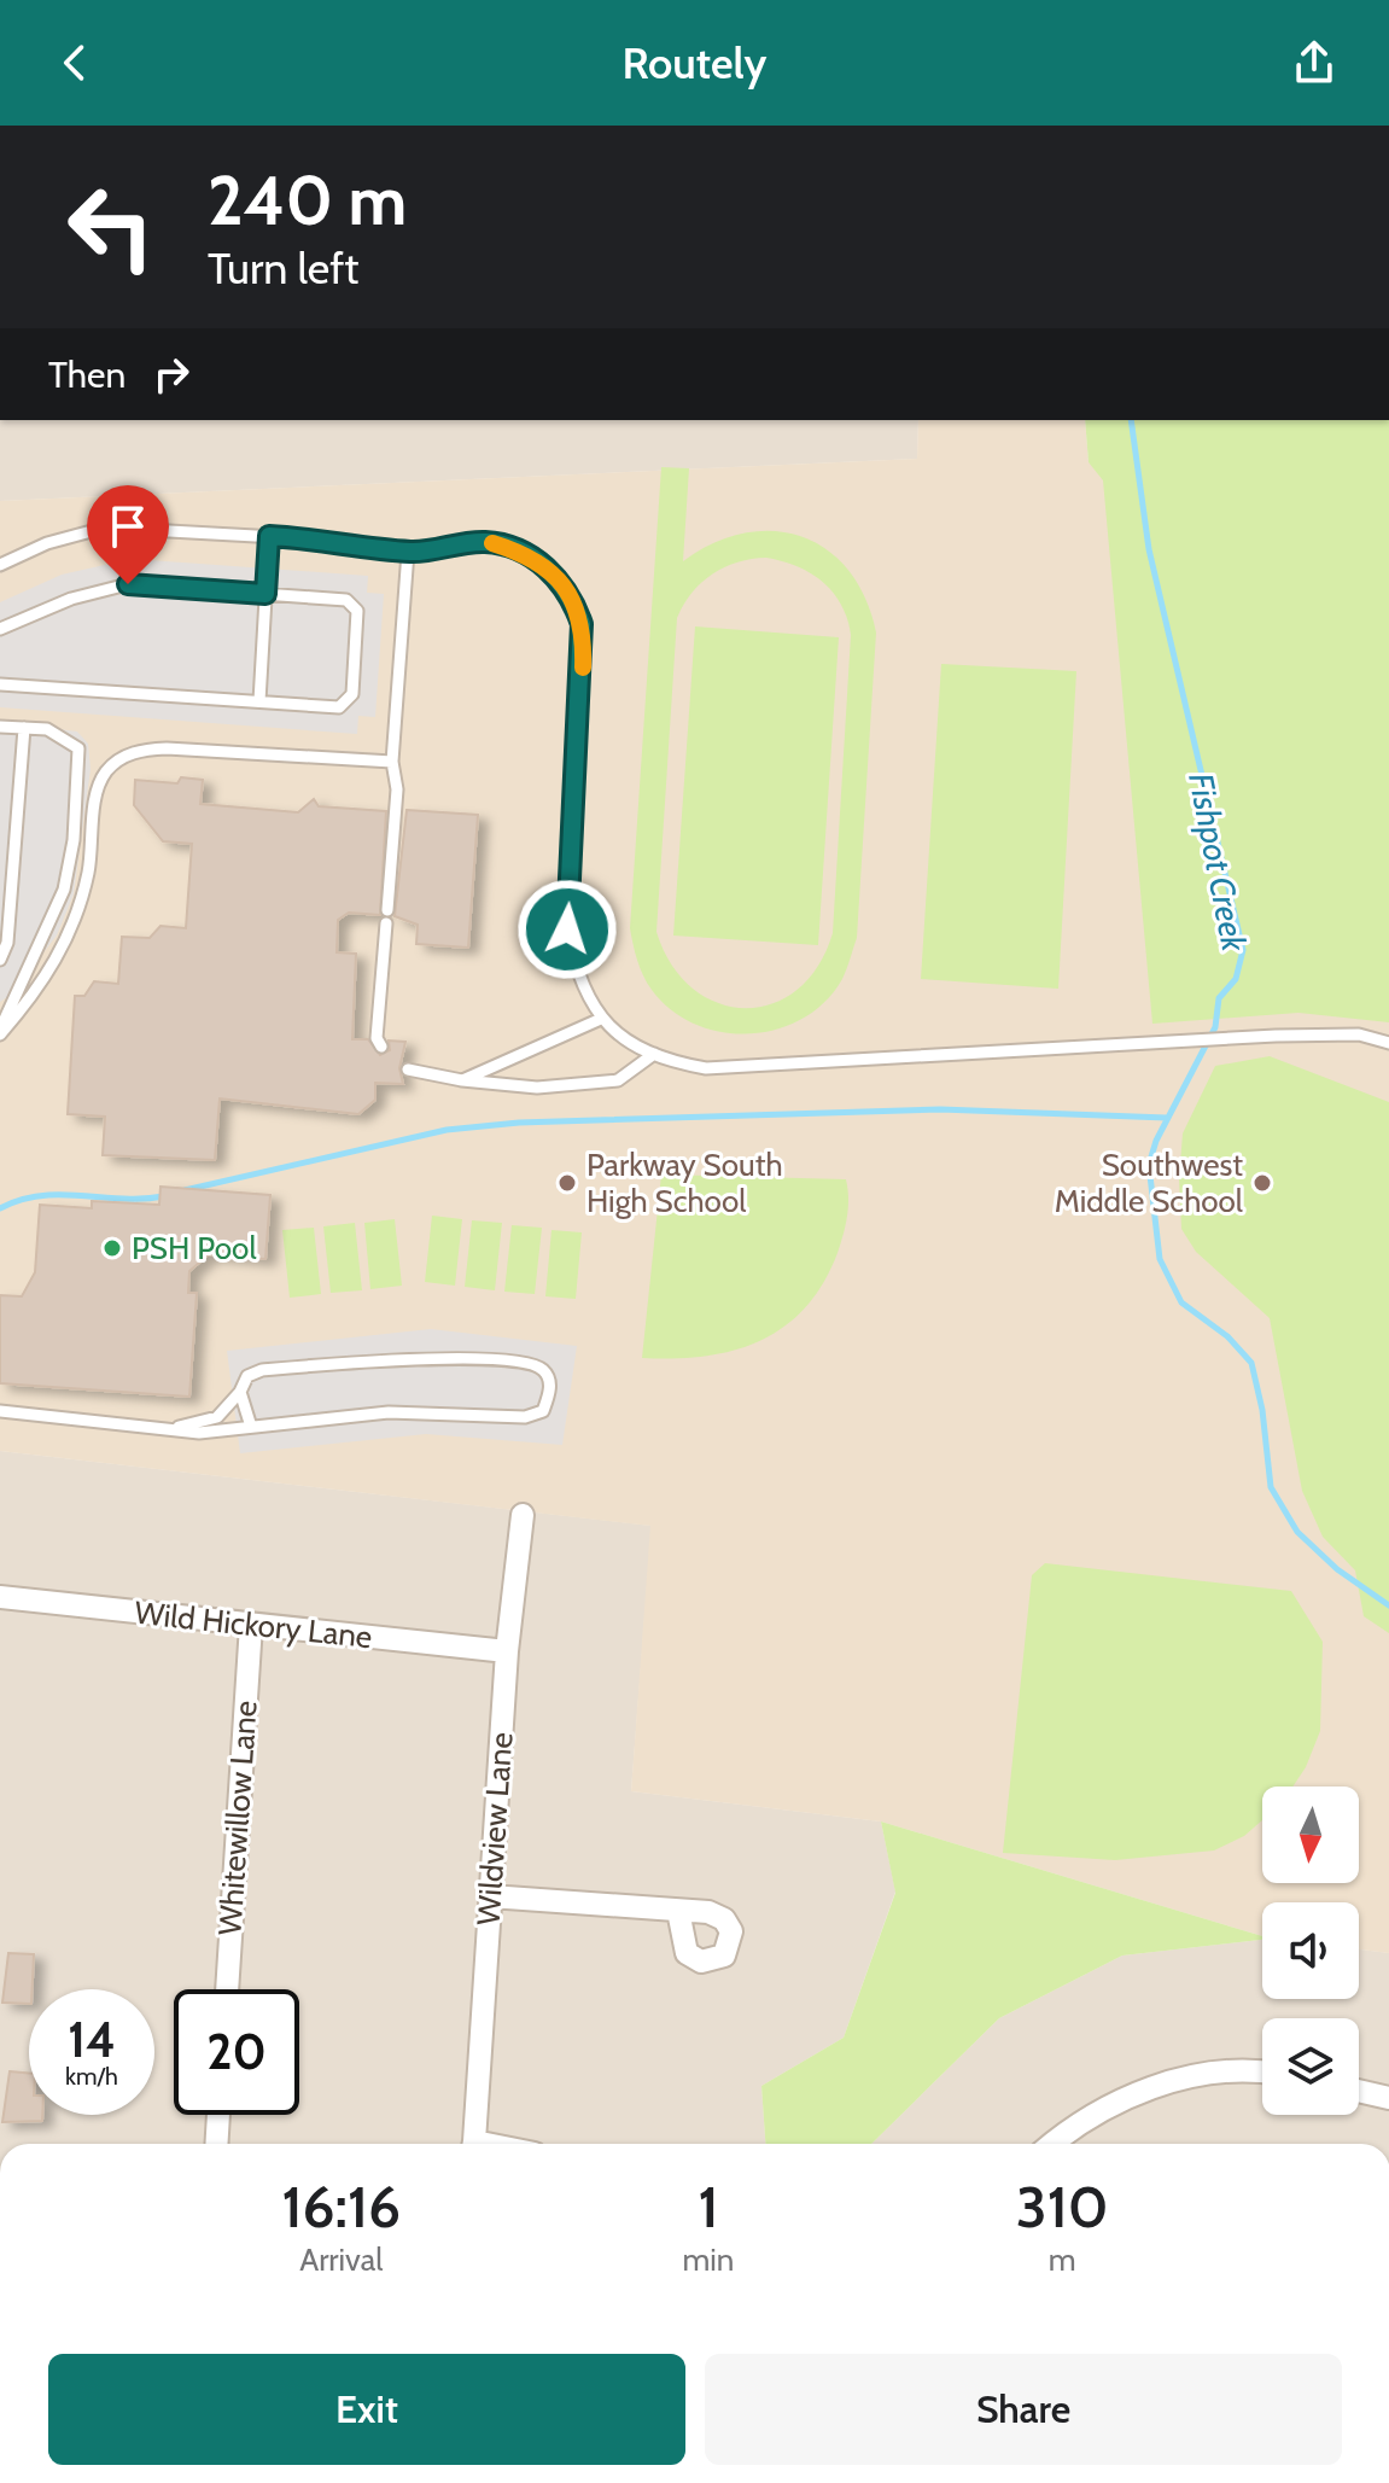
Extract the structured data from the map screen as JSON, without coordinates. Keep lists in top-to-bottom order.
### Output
{
  "streets": {
    "street": ["Wild Hickory Lane", "Whitewillow Lane", "Wildview Lane"]
  },
  "crossings": [
    ["Wild Hickory Lane", "Whitewillow Lane"],
    ["Wild Hickory Lane", "Wildview Lane"]
  ],
  "water": ["Fishpot Creek"],
  "places": ["Parkway South High School", "Southwest Middle School", "PSH Pool"],
  "north": "bottom",
  "page": {
    "header": "Routely",
    "turn": ["240 m", "Turn left"],
    "then": "Then",
    "speed": "14 km/h",
    "limit": "20",
    "eta": [
      "16:16",
      "Arrival",
      "1",
      "min",
      "310",
      "m"
    ],
    "buttons": ["Exit", "Share"]
  }
}
